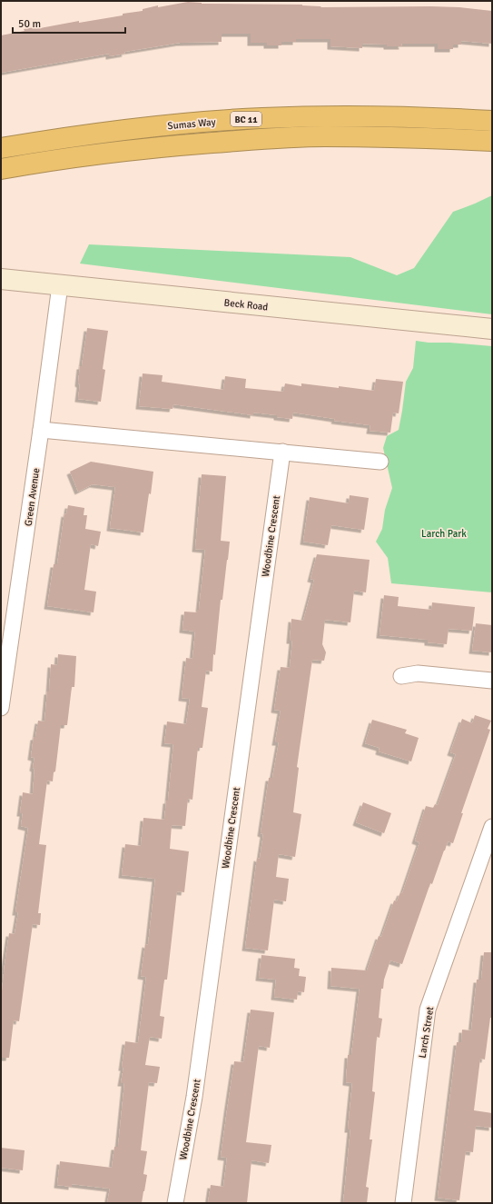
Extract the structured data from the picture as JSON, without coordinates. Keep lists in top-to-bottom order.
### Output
{
  "streets": {
    "highway": ["BC 11", "Sumas Way"],
    "street": [
      "Beck Road",
      "Green Avenue",
      "Woodbine Crescent",
      "Larch Street"
    ]
  },
  "crossings": [
    ["Beck Road", "Green Avenue"]
  ],
  "parks": ["Larch Park"],
  "scale_bar": "50 m"
}
